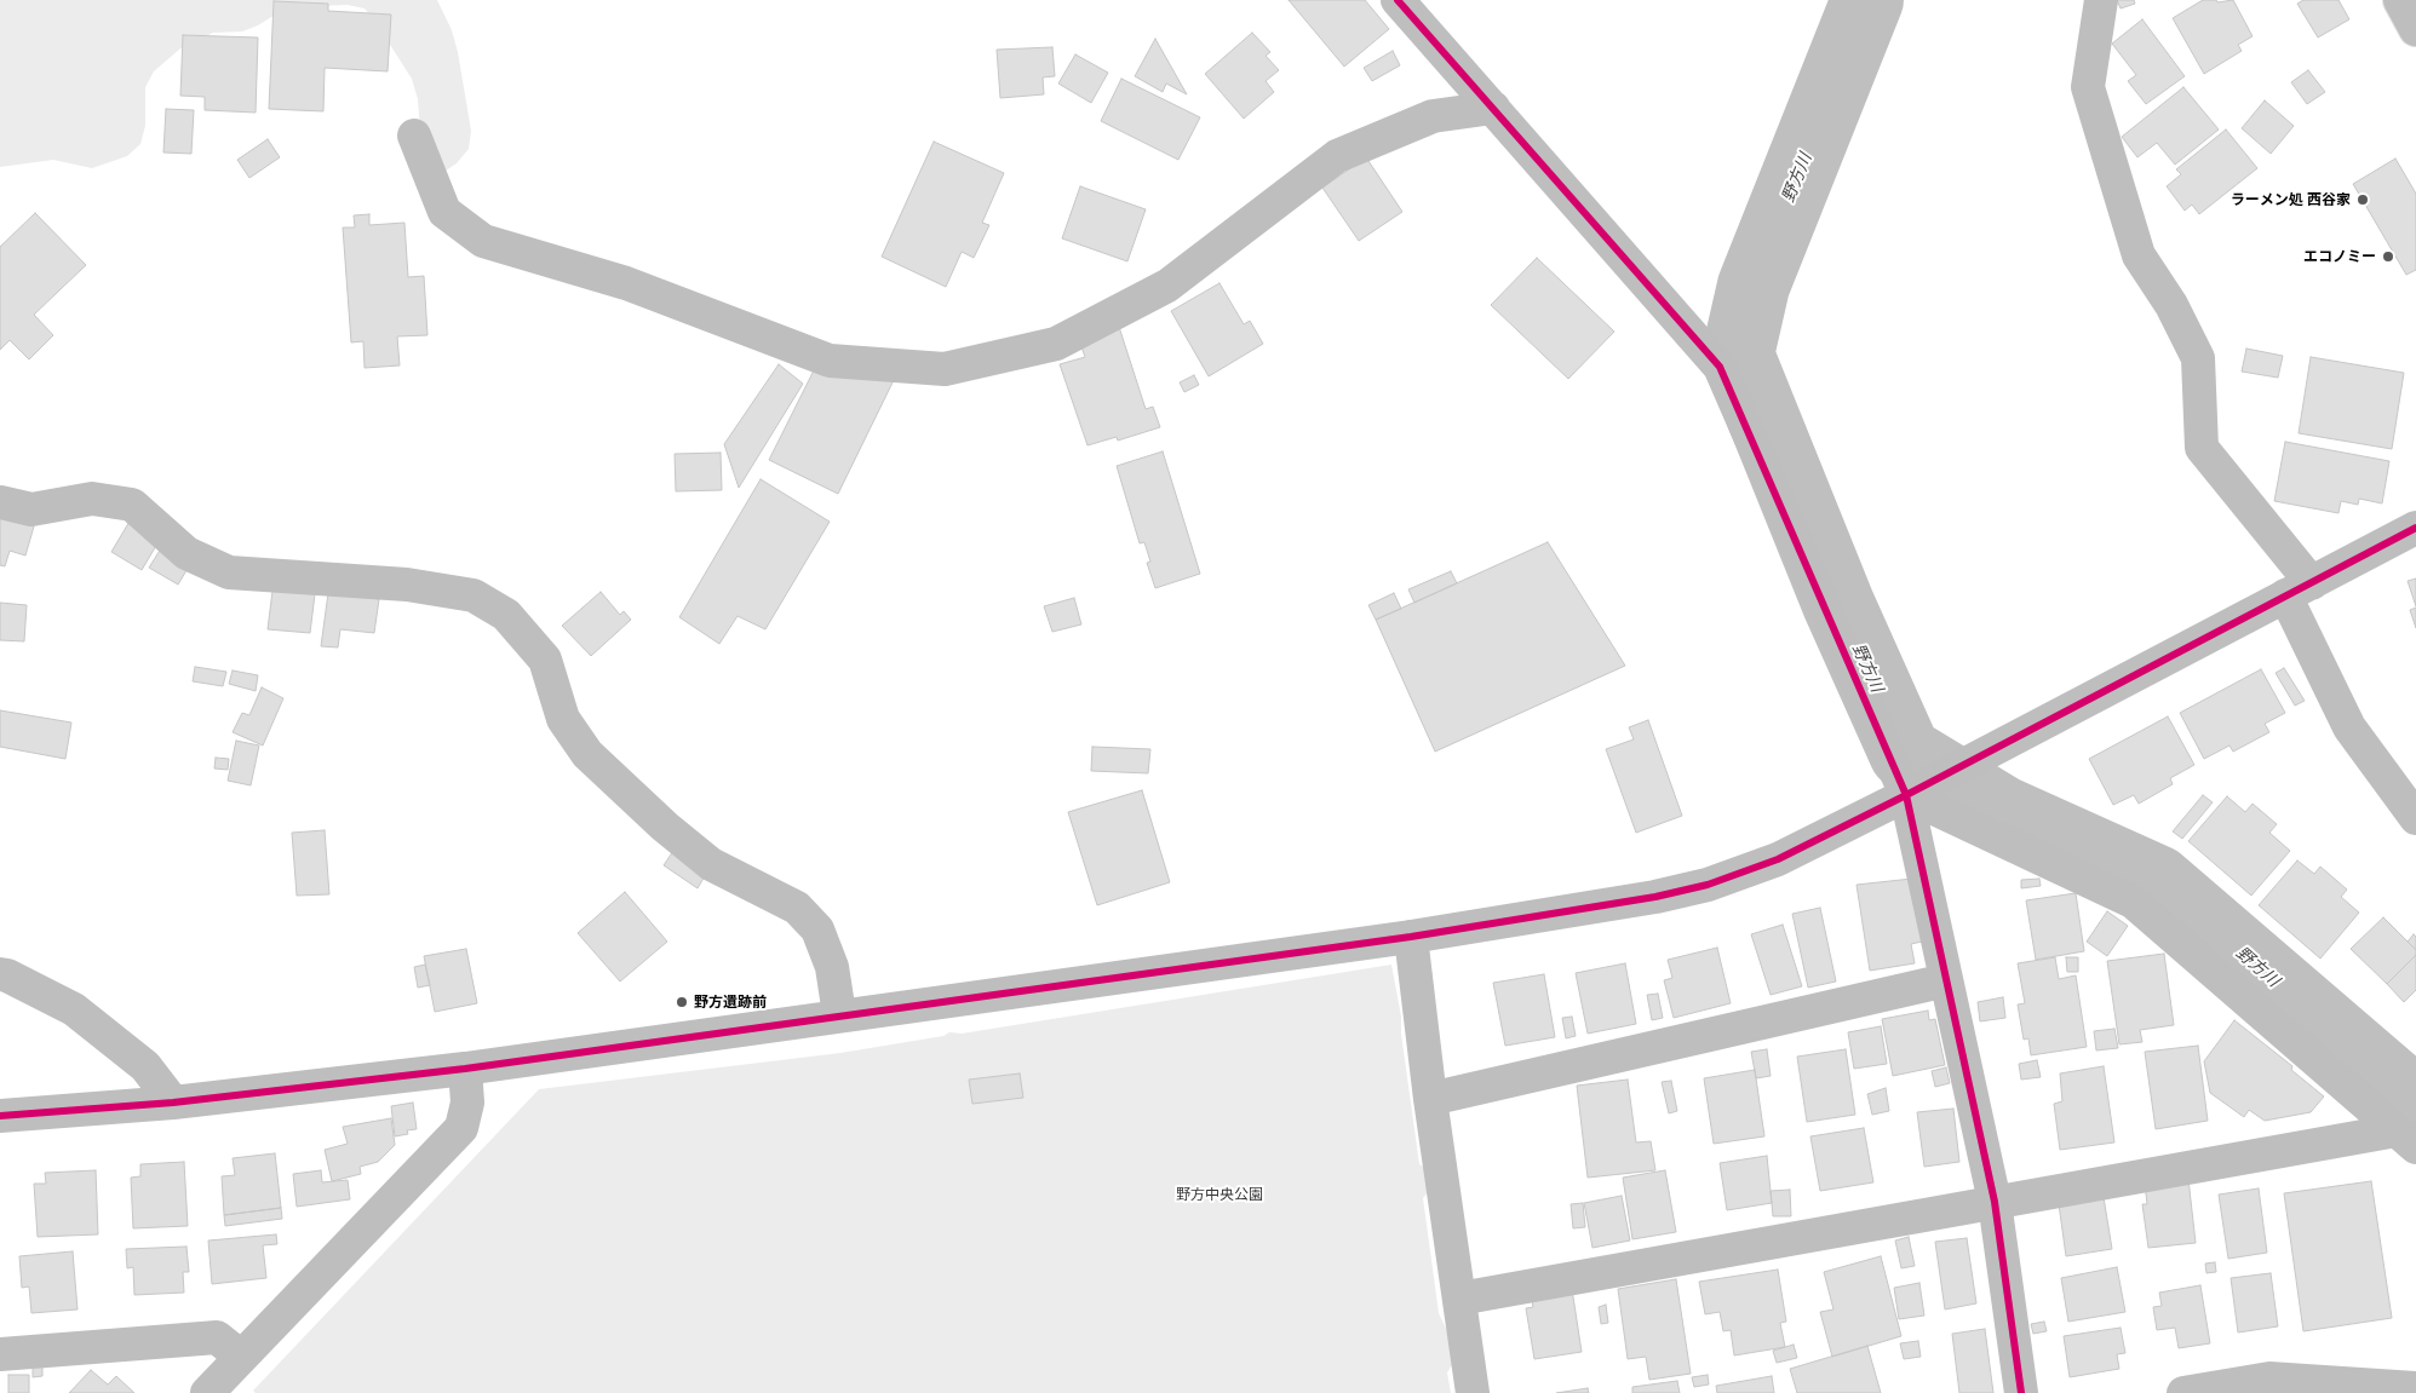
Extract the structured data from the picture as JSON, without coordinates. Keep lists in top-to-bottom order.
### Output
{
  "water": ["野方川"],
  "parks": ["野方中央公園"],
  "places": ["ラーメン処 西谷家", "エコノミー", "野方遺跡前"]
}
